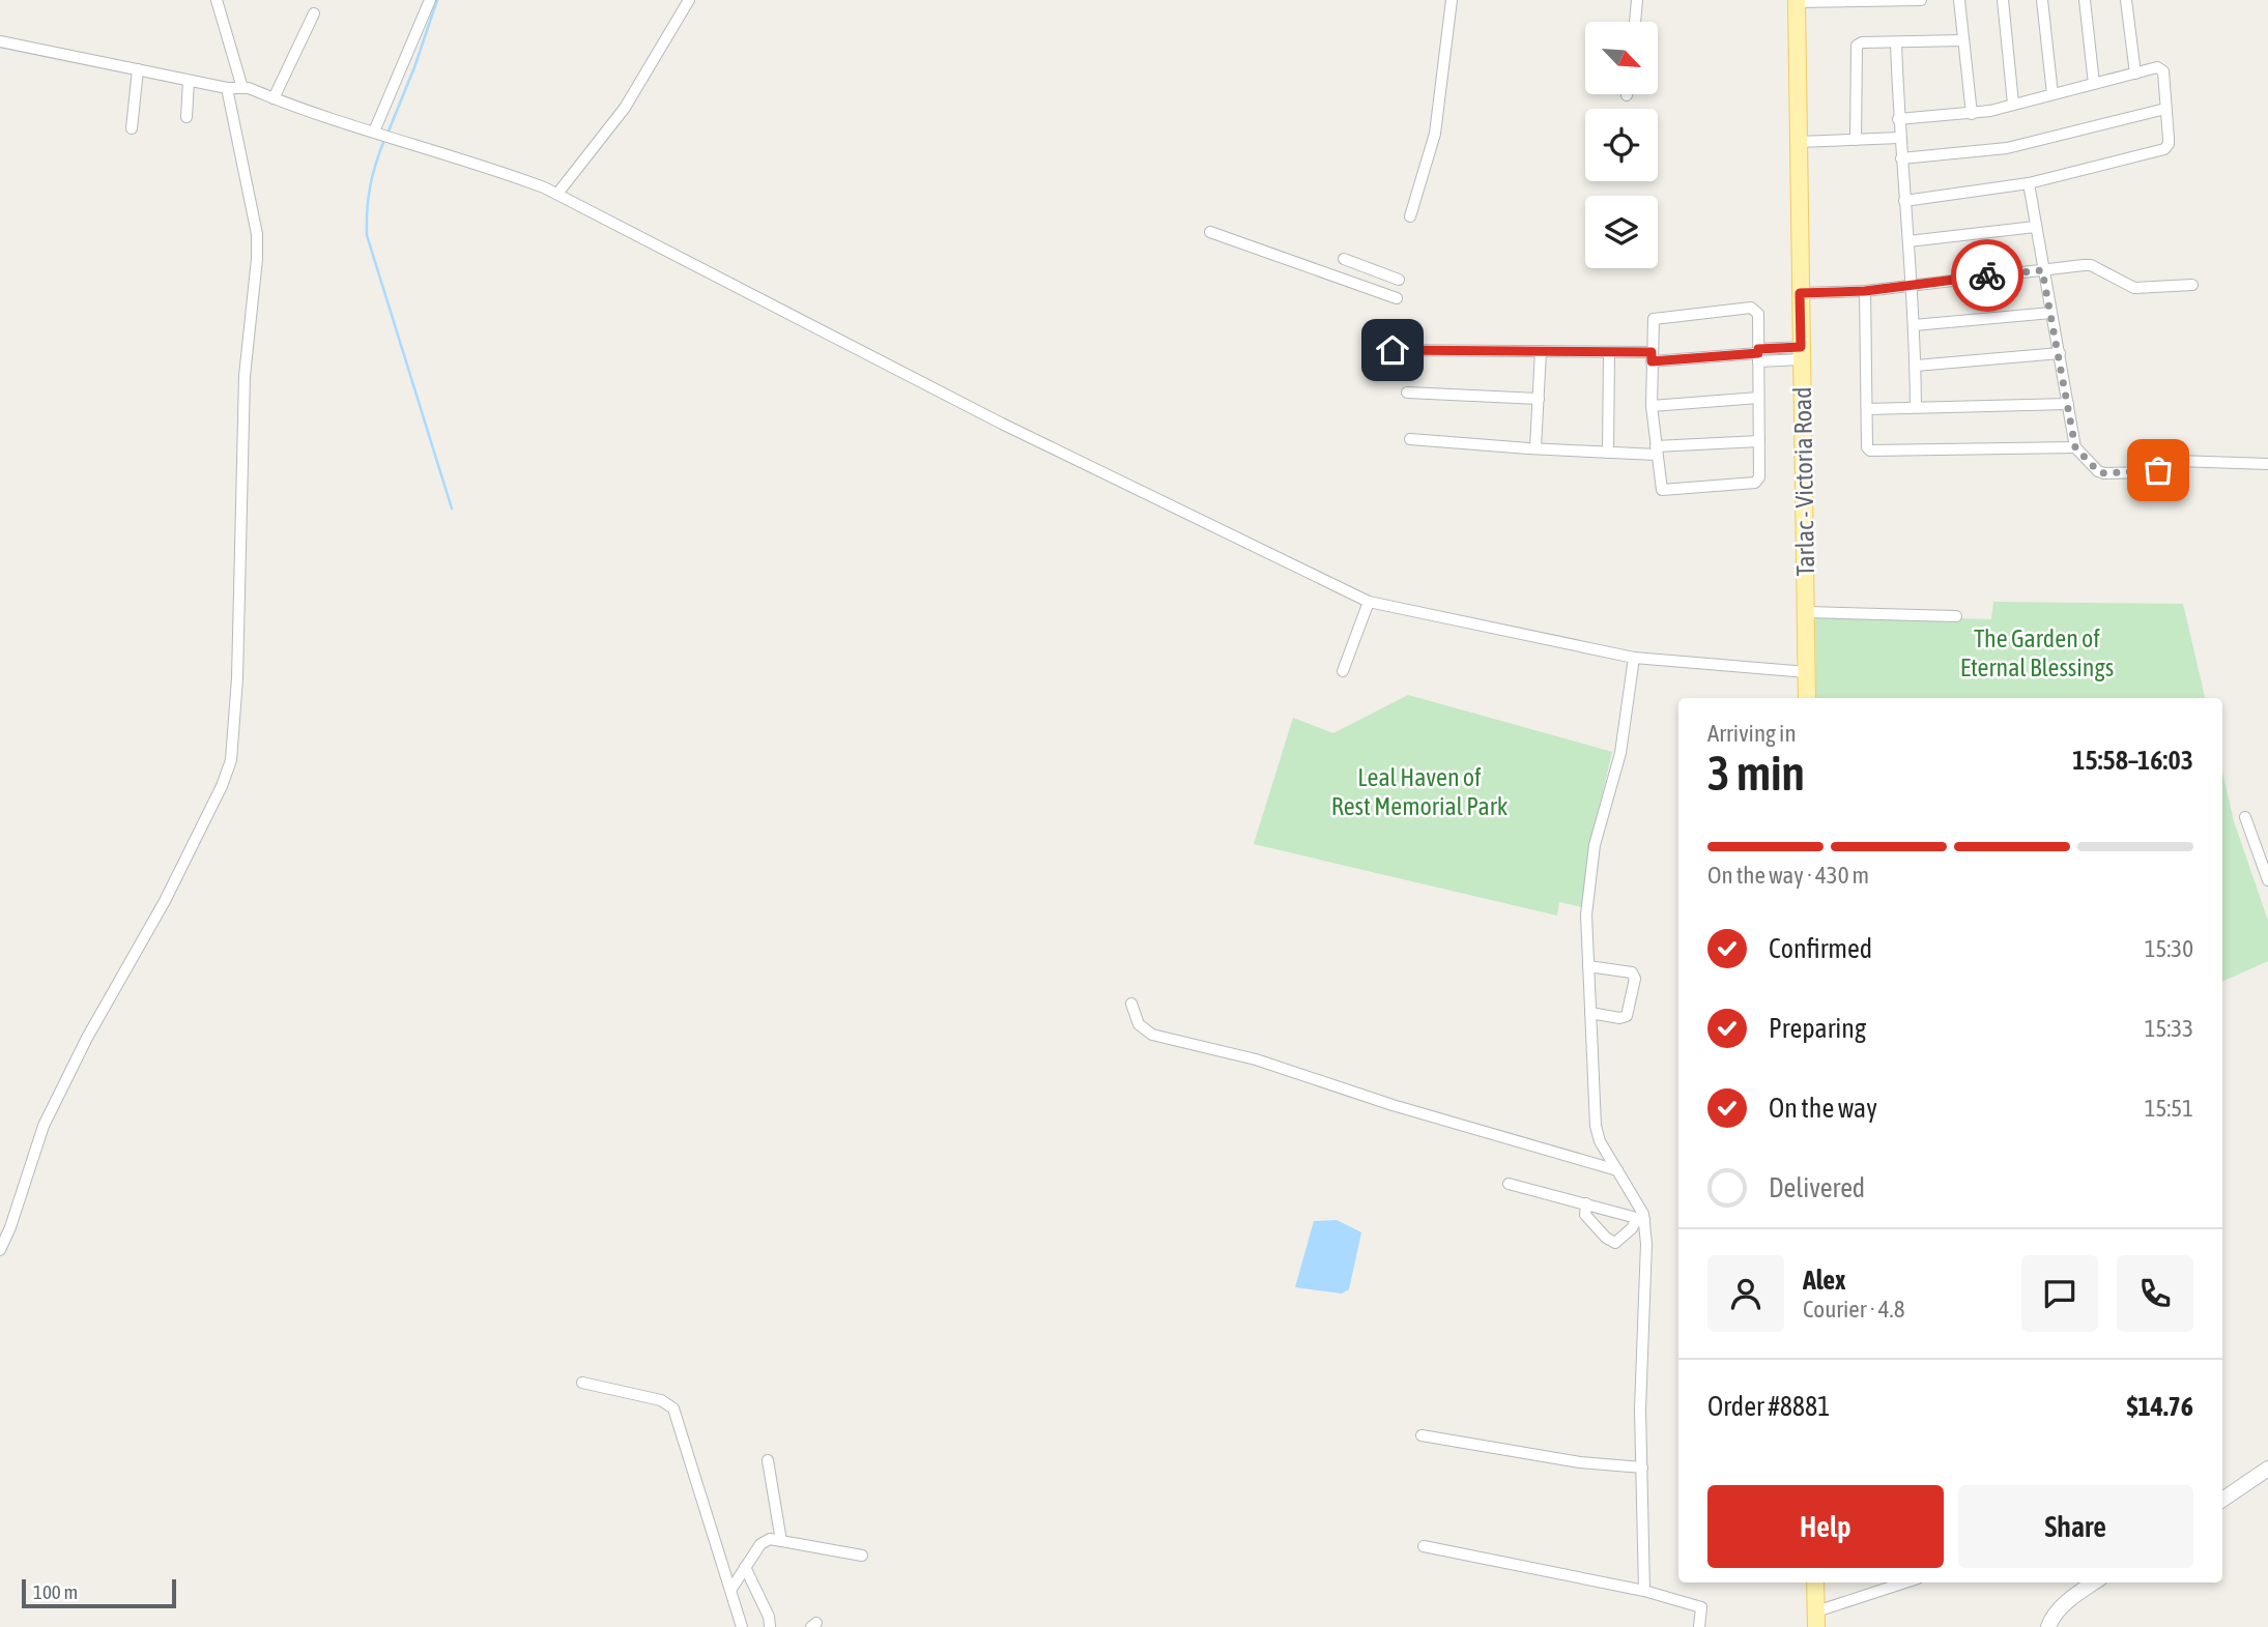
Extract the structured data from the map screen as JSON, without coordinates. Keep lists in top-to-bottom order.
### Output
{
  "streets": {
    "main road": ["Tarlac - Victoria Road"]
  },
  "parks": ["The Garden of Eternal Blessings", "Leal Haven of Rest Memorial Park"],
  "scale_bar": "100 m",
  "north": "bottom right",
  "page": {
    "heading": ["3 min", "Arriving in", "15:58–16:03"],
    "panel": [
      "Alex",
      "Courier · 4.8",
      "Order #8881",
      "$14.76"
    ],
    "bar": "On the way · 430 m",
    "list": [
      ["Confirmed", "15:30"],
      ["Preparing", "15:33"],
      ["On the way", "15:51"],
      "Delivered"
    ],
    "buttons": ["Help", "Share"],
    "scale": "100 m"
  }
}
